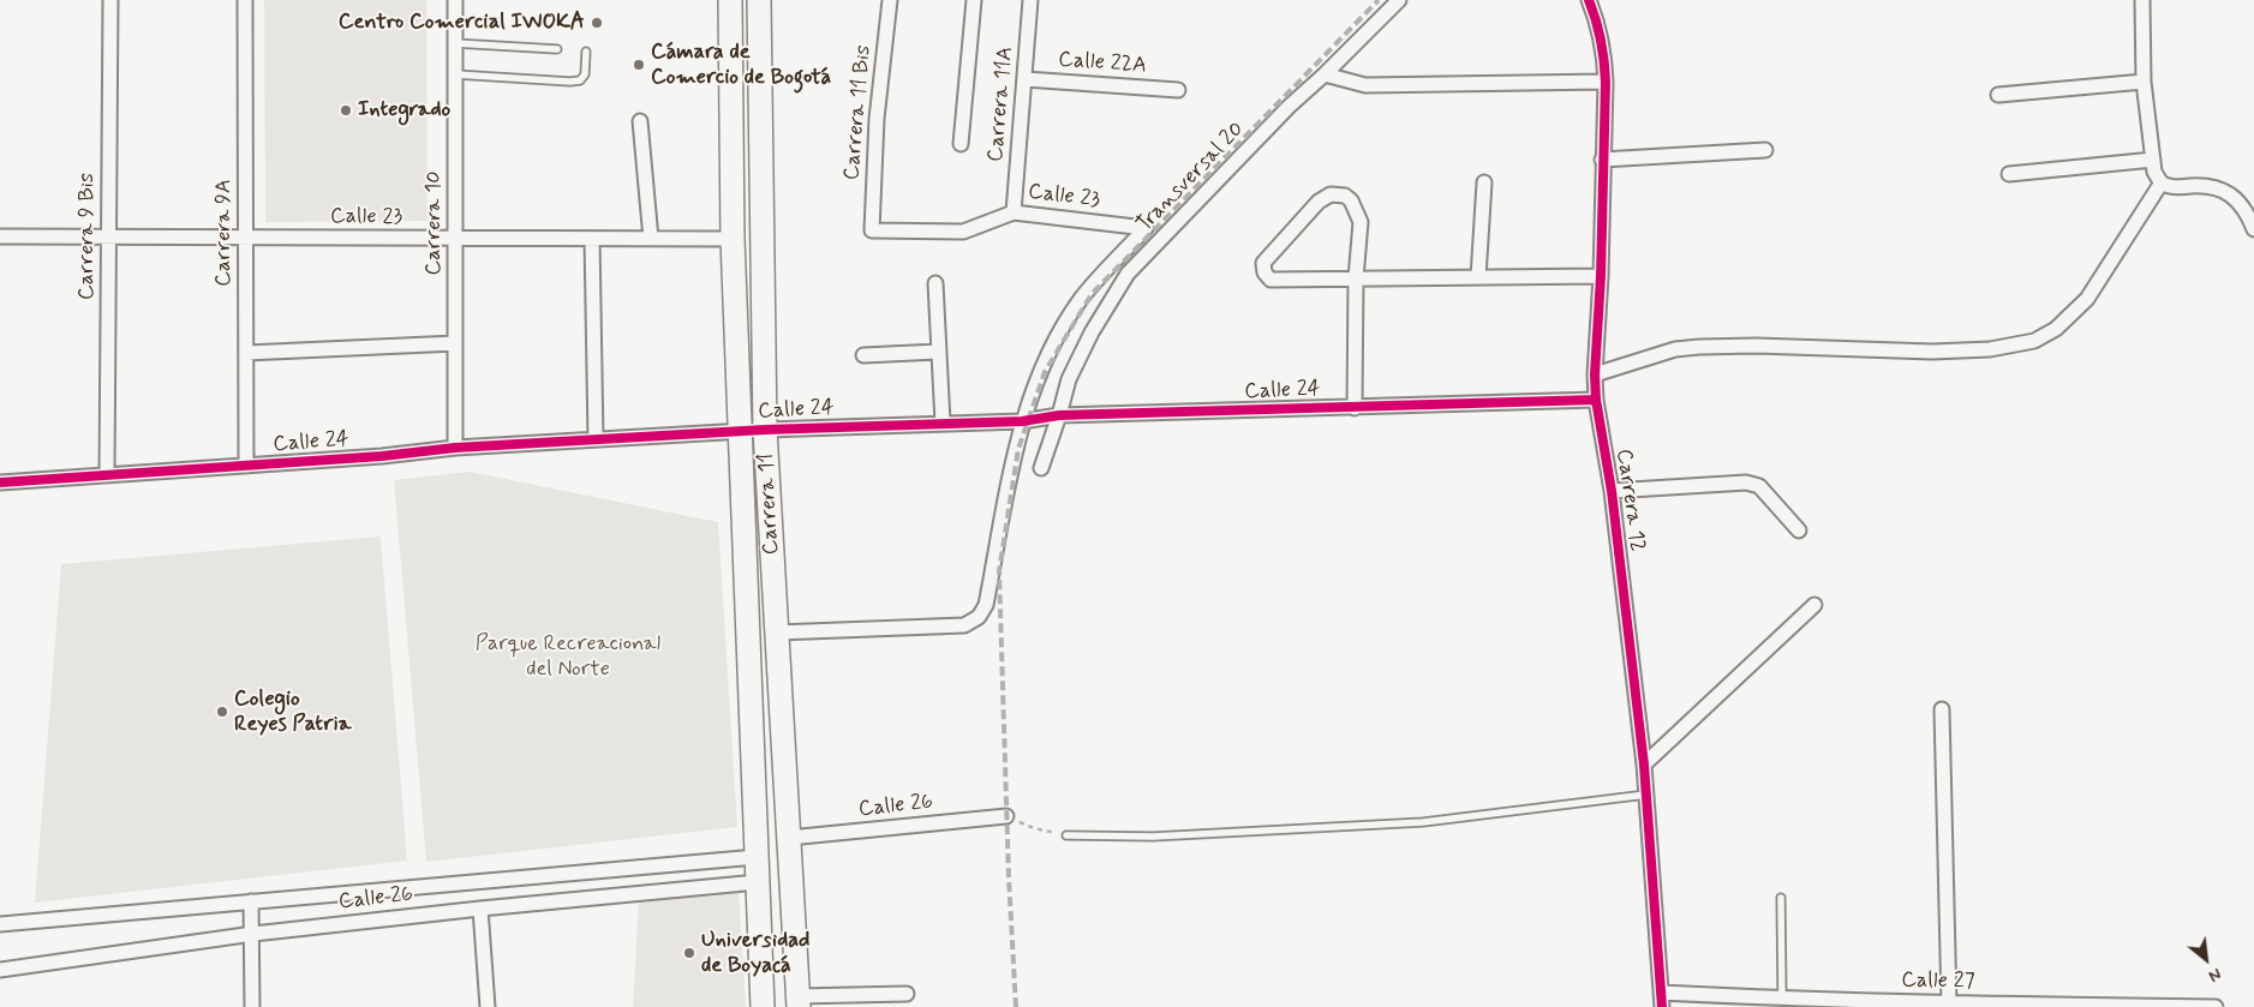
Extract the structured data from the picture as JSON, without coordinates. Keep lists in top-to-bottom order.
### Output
{
  "streets": {
    "main road": ["Carrera 11"],
    "street": [
      "Calle 22A",
      "Carrera 11A",
      "Carrera 11 Bis",
      "Transversal 20",
      "Calle 23",
      "Carrera 10",
      "Carrera 9A",
      "Carrera 9 Bis",
      "Calle 24",
      "Carrera 12",
      "Calle 26",
      "Calle 27"
    ]
  },
  "crossings": [
    ["Calle 22A", "Carrera 11A"],
    ["Carrera 11A", "Calle 23"],
    ["Carrera 11 Bis", "Calle 23"],
    ["Transversal 20", "Calle 23"],
    ["Transversal 20", "Calle 24"],
    ["Transversal 20", "Carrera 11"],
    ["Calle 23", "Carrera 10"],
    ["Calle 23", "Carrera 9A"],
    ["Calle 23", "Carrera 9 Bis"],
    ["Calle 23", "Carrera 11"],
    ["Carrera 10", "Calle 24"],
    ["Carrera 9A", "Calle 24"],
    ["Carrera 9 Bis", "Calle 24"],
    ["Calle 24", "Carrera 12"],
    ["Calle 24", "Carrera 11"],
    ["Carrera 12", "Calle 27"],
    ["Carrera 11", "Calle 26"]
  ],
  "parks": ["Parque Recreacional del Norte"],
  "places": [
    "Centro Comercial IWOKA",
    "Cámara de Comercio de Bogotá",
    "Integrado",
    "Colegio Reyes Patria",
    "Universidad de Boyacá"
  ],
  "north": "bottom right"
}
